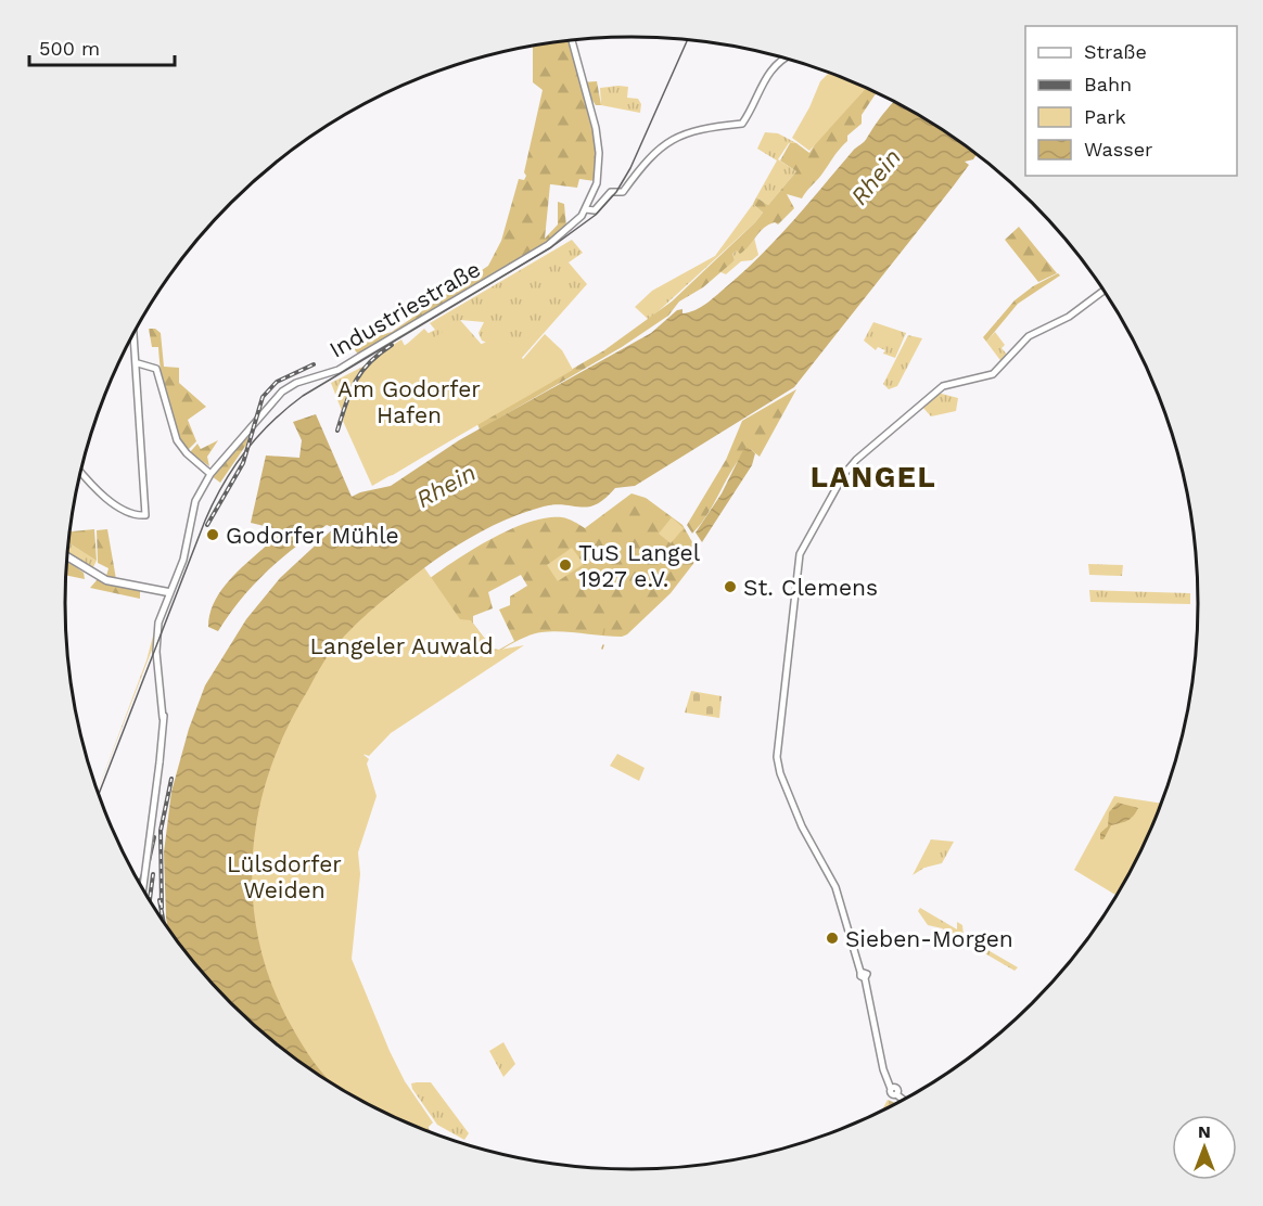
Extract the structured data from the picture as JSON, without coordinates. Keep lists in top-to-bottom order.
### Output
{
  "streets": {
    "street": ["Industriestraße"]
  },
  "districts": ["LANGEL"],
  "water": ["Rhein"],
  "parks": ["Am Godorfer Hafen", "Langeler Auwald", "Lülsdorfer Weiden"],
  "places": [
    "Godorfer Mühle",
    "TuS Langel 1927 e.V.",
    "St. Clemens",
    "Sieben-Morgen"
  ],
  "legend": [
    "Straße",
    "Bahn",
    "Park",
    "Wasser"
  ],
  "scale_bar": "500 m",
  "north": "top"
}
